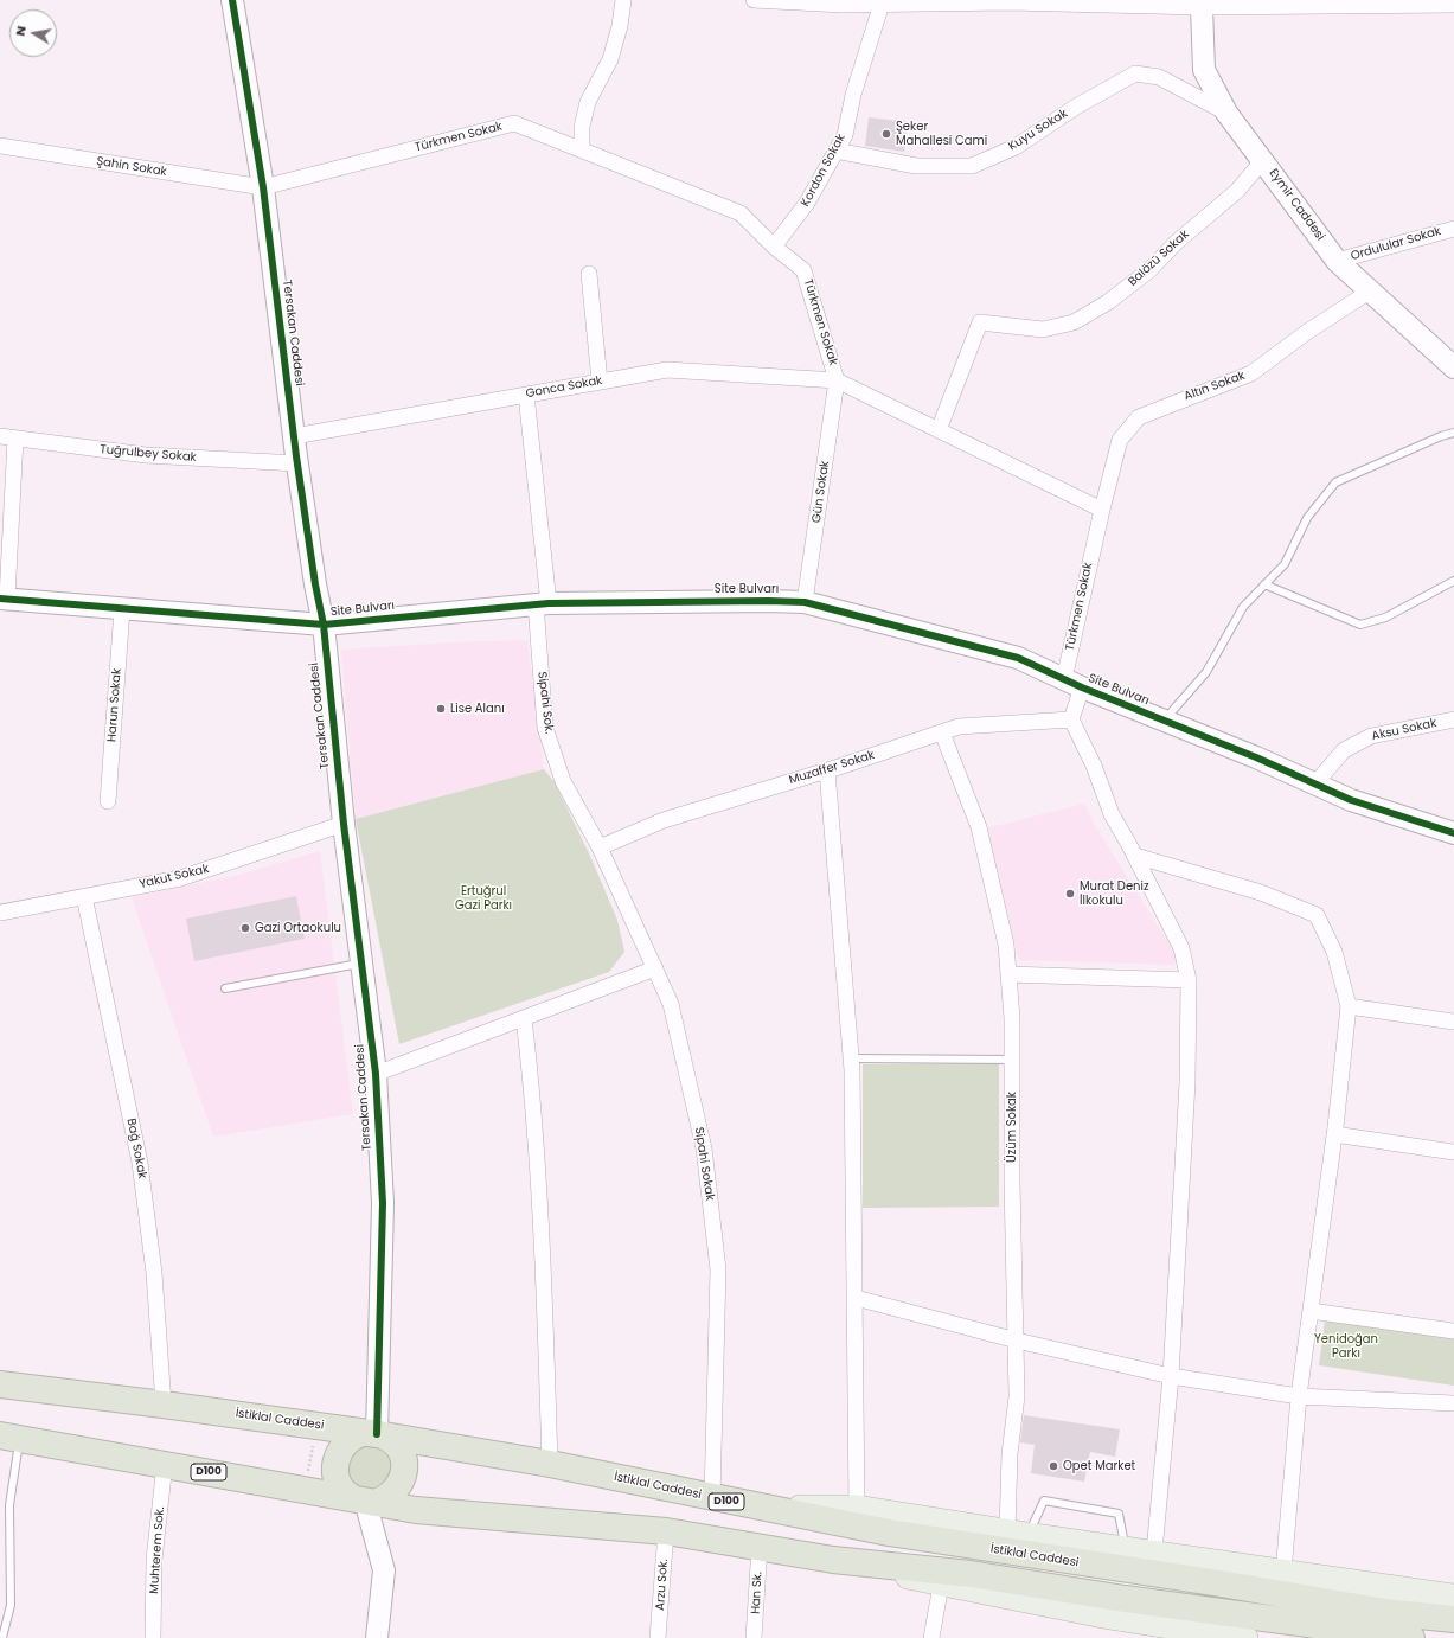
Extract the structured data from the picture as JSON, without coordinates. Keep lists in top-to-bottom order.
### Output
{
  "streets": {
    "highway": ["İstiklal Caddesi", "D100"],
    "street": [
      "Kuyu Sokak",
      "Türkmen Sokak",
      "Şahin Sokak",
      "Kordon Sokak",
      "Eymir Caddesi",
      "Ordulular Sokak",
      "Balözü Sokak",
      "Tersakan Caddesi",
      "Altın Sokak",
      "Gonca Sokak",
      "Tuğrulbey Sokak",
      "Gün Sokak",
      "Site Bulvarı",
      "Sipahi Sok.",
      "Harun Sokak",
      "Aksu Sokak",
      "Muzaffer Sokak",
      "Yakut Sokak",
      "Üzüm Sokak",
      "Bağ Sokak",
      "Sipahi Sokak",
      "Muhterem Sok.",
      "Arzu Sok.",
      "Han Sk."
    ]
  },
  "crossings": [
    ["Kuyu Sokak", "Kordon Sokak"],
    ["Kuyu Sokak", "Eymir Caddesi"],
    ["Türkmen Sokak", "Şahin Sokak"],
    ["Türkmen Sokak", "Kordon Sokak"],
    ["Türkmen Sokak", "Balözü Sokak"],
    ["Türkmen Sokak", "Tersakan Caddesi"],
    ["Türkmen Sokak", "Altın Sokak"],
    ["Türkmen Sokak", "Gonca Sokak"],
    ["Türkmen Sokak", "Gün Sokak"],
    ["Türkmen Sokak", "Site Bulvarı"],
    ["Türkmen Sokak", "Muzaffer Sokak"],
    ["Şahin Sokak", "Tersakan Caddesi"],
    ["Eymir Caddesi", "Ordulular Sokak"],
    ["Eymir Caddesi", "Balözü Sokak"],
    ["Eymir Caddesi", "Altın Sokak"],
    ["Tersakan Caddesi", "Gonca Sokak"],
    ["Tersakan Caddesi", "Tuğrulbey Sokak"],
    ["Tersakan Caddesi", "Site Bulvarı"],
    ["Tersakan Caddesi", "Yakut Sokak"],
    ["Tersakan Caddesi", "İstiklal Caddesi"],
    ["Tersakan Caddesi", "D100"],
    ["Gonca Sokak", "Gün Sokak"],
    ["Gonca Sokak", "Sipahi Sok."],
    ["Gün Sokak", "Site Bulvarı"],
    ["Site Bulvarı", "Sipahi Sok."],
    ["Site Bulvarı", "Harun Sokak"],
    ["Site Bulvarı", "Aksu Sokak"],
    ["Sipahi Sok.", "Muzaffer Sokak"],
    ["Sipahi Sok.", "Sipahi Sokak"],
    ["Muzaffer Sokak", "Üzüm Sokak"],
    ["Muzaffer Sokak", "Sipahi Sokak"],
    ["Yakut Sokak", "Bağ Sokak"],
    ["Bağ Sokak", "İstiklal Caddesi"],
    ["Sipahi Sokak", "İstiklal Caddesi"],
    ["İstiklal Caddesi", "D100"],
    ["D100", "Muhterem Sok."],
    ["D100", "Arzu Sok."],
    ["D100", "Han Sk."]
  ],
  "parks": ["Ertuğrul Gazi Parkı", "Yenidoğan Parkı"],
  "places": [
    "Şeker Mahallesi Cami",
    "Lise Alanı",
    "Murat Deniz İlkokulu",
    "Gazi Ortaokulu",
    "Opet Market"
  ],
  "north": "left"
}
